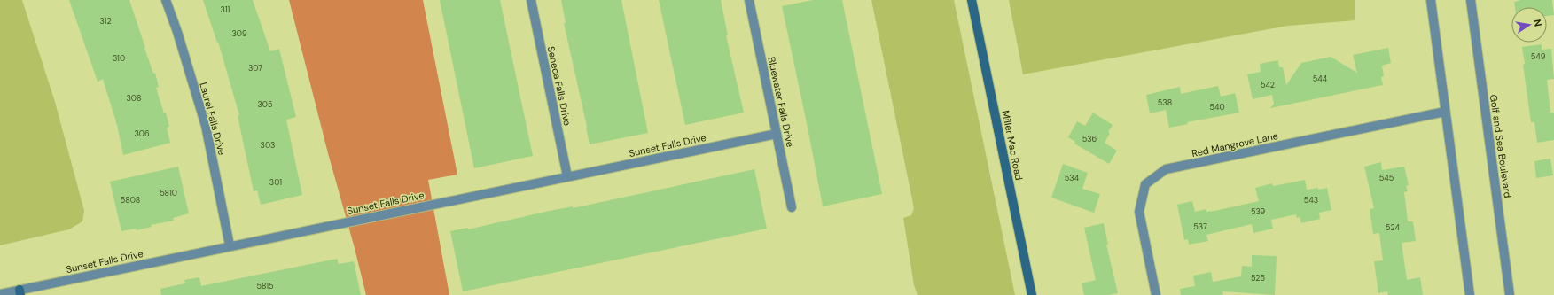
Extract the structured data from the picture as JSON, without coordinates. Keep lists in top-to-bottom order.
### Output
{
  "streets": {
    "street": [
      "Seneca Falls Drive",
      "Bluewater Falls Drive",
      "Laurel Falls Drive",
      "Red Mangrove Lane",
      "Sunset Falls Drive",
      "Miller Mac Road",
      "Golf and Sea Boulevard"
    ]
  },
  "crossings": [
    ["Seneca Falls Drive", "Sunset Falls Drive"],
    ["Bluewater Falls Drive", "Sunset Falls Drive"],
    ["Laurel Falls Drive", "Sunset Falls Drive"]
  ],
  "house_numbers": [
    "311",
    "312",
    "309",
    "549",
    "310",
    "307",
    "544",
    "542",
    "308",
    "538",
    "305",
    "540",
    "306",
    "536",
    "303",
    "534",
    "545",
    "301",
    "5810",
    "5808",
    "543",
    "539",
    "537",
    "524",
    "525",
    "5815"
  ],
  "north": "right"
}
